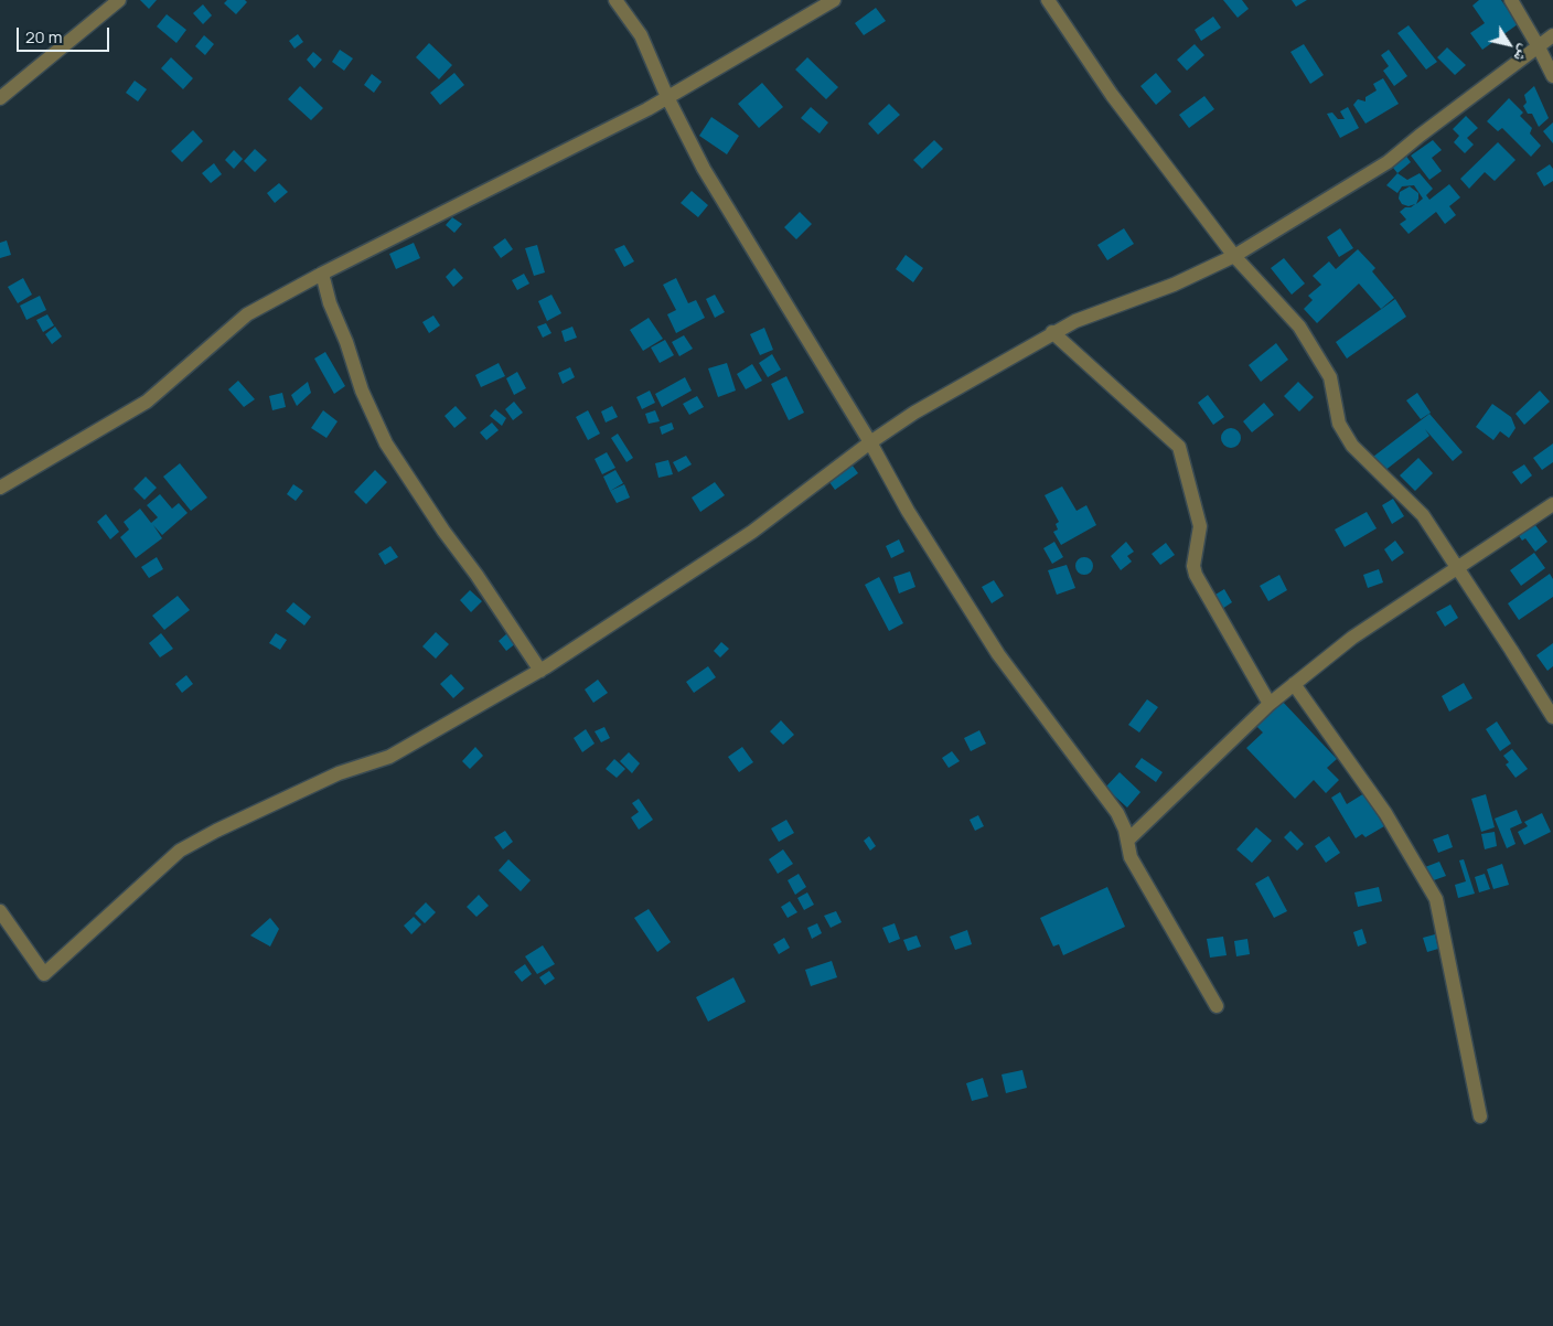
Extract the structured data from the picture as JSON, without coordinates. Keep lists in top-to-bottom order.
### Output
{
  "scale_bar": "20 m",
  "north": "bottom right"
}
